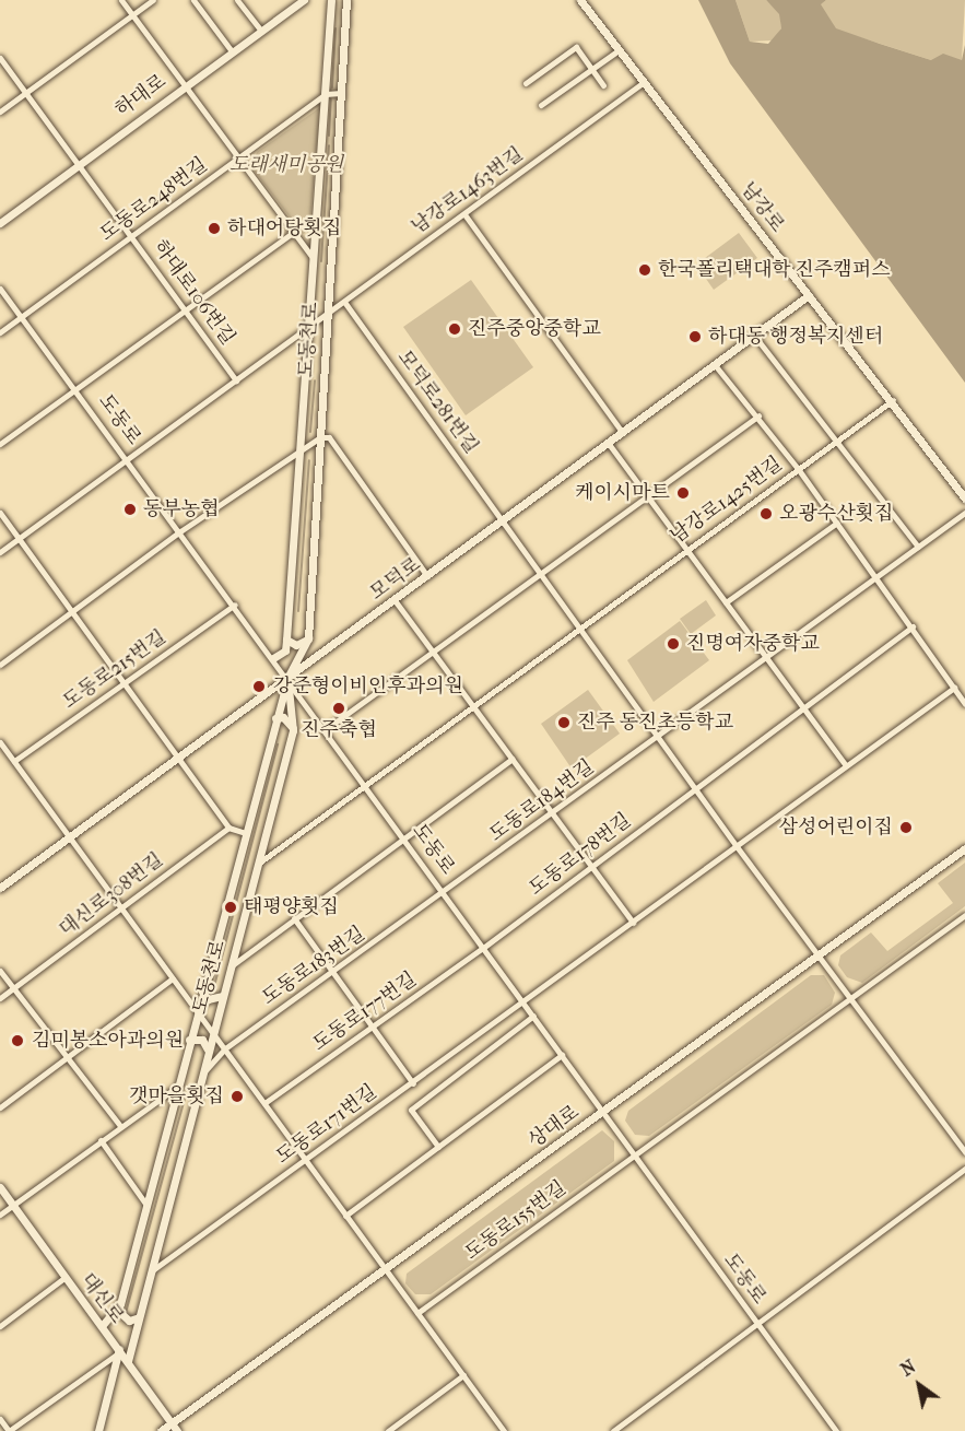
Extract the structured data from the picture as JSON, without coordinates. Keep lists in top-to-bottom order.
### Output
{
  "streets": {
    "street": [
      "하대로",
      "남강로1463번길",
      "도동로248번길",
      "남강로",
      "하대로106번길",
      "도동천로",
      "모덕로281번길",
      "도동로",
      "남강로1425번길",
      "모덕로",
      "도동로215번길",
      "도동로184번길",
      "도동로178번길",
      "대신로308번길",
      "도동로183번길",
      "도동로177번길",
      "도동로171번길",
      "상대로",
      "도동로155번길",
      "대신로"
    ]
  },
  "crossings": [
    ["하대로", "하대로106번길"],
    ["남강로1463번길", "남강로"],
    ["남강로1463번길", "하대로106번길"],
    ["남강로1463번길", "도동천로"],
    ["남강로1463번길", "모덕로281번길"],
    ["남강로1463번길", "도동로"],
    ["도동로248번길", "하대로106번길"],
    ["도동로248번길", "도동천로"],
    ["도동로248번길", "도동로"],
    ["남강로", "남강로1425번길"],
    ["남강로", "모덕로"],
    ["도동천로", "도동로"],
    ["도동천로", "남강로1425번길"],
    ["도동천로", "모덕로"],
    ["도동천로", "도동로171번길"],
    ["도동천로", "대신로"],
    ["모덕로281번길", "남강로1425번길"],
    ["모덕로281번길", "모덕로"],
    ["모덕로281번길", "도동로184번길"],
    ["모덕로281번길", "도동로178번길"],
    ["모덕로281번길", "도동로171번길"],
    ["모덕로281번길", "상대로"],
    ["모덕로281번길", "도동로155번길"],
    ["도동로", "남강로1425번길"],
    ["도동로", "모덕로"],
    ["도동로", "도동로215번길"],
    ["도동로", "도동로184번길"],
    ["도동로", "도동로178번길"],
    ["도동로", "도동로183번길"],
    ["도동로", "도동로177번길"],
    ["도동로", "도동로171번길"],
    ["도동로", "상대로"],
    ["도동로", "도동로155번길"],
    ["도동로184번길", "도동로183번길"],
    ["도동로178번길", "도동로177번길"],
    ["상대로", "대신로"]
  ],
  "parks": ["도래새미공원"],
  "places": [
    "하대어탕횟집",
    "한국폴리택대학 진주캠퍼스",
    "진주중앙중학교",
    "하대동 행정복지센터",
    "케이시마트",
    "동부농협",
    "오광수산횟집",
    "진명여자중학교",
    "강준형이비인후과의원",
    "진주축협",
    "진주 동진초등학교",
    "삼성어린이집",
    "태평양횟집",
    "김미봉소아과의원",
    "갯마을횟집"
  ],
  "north": "top left"
}
